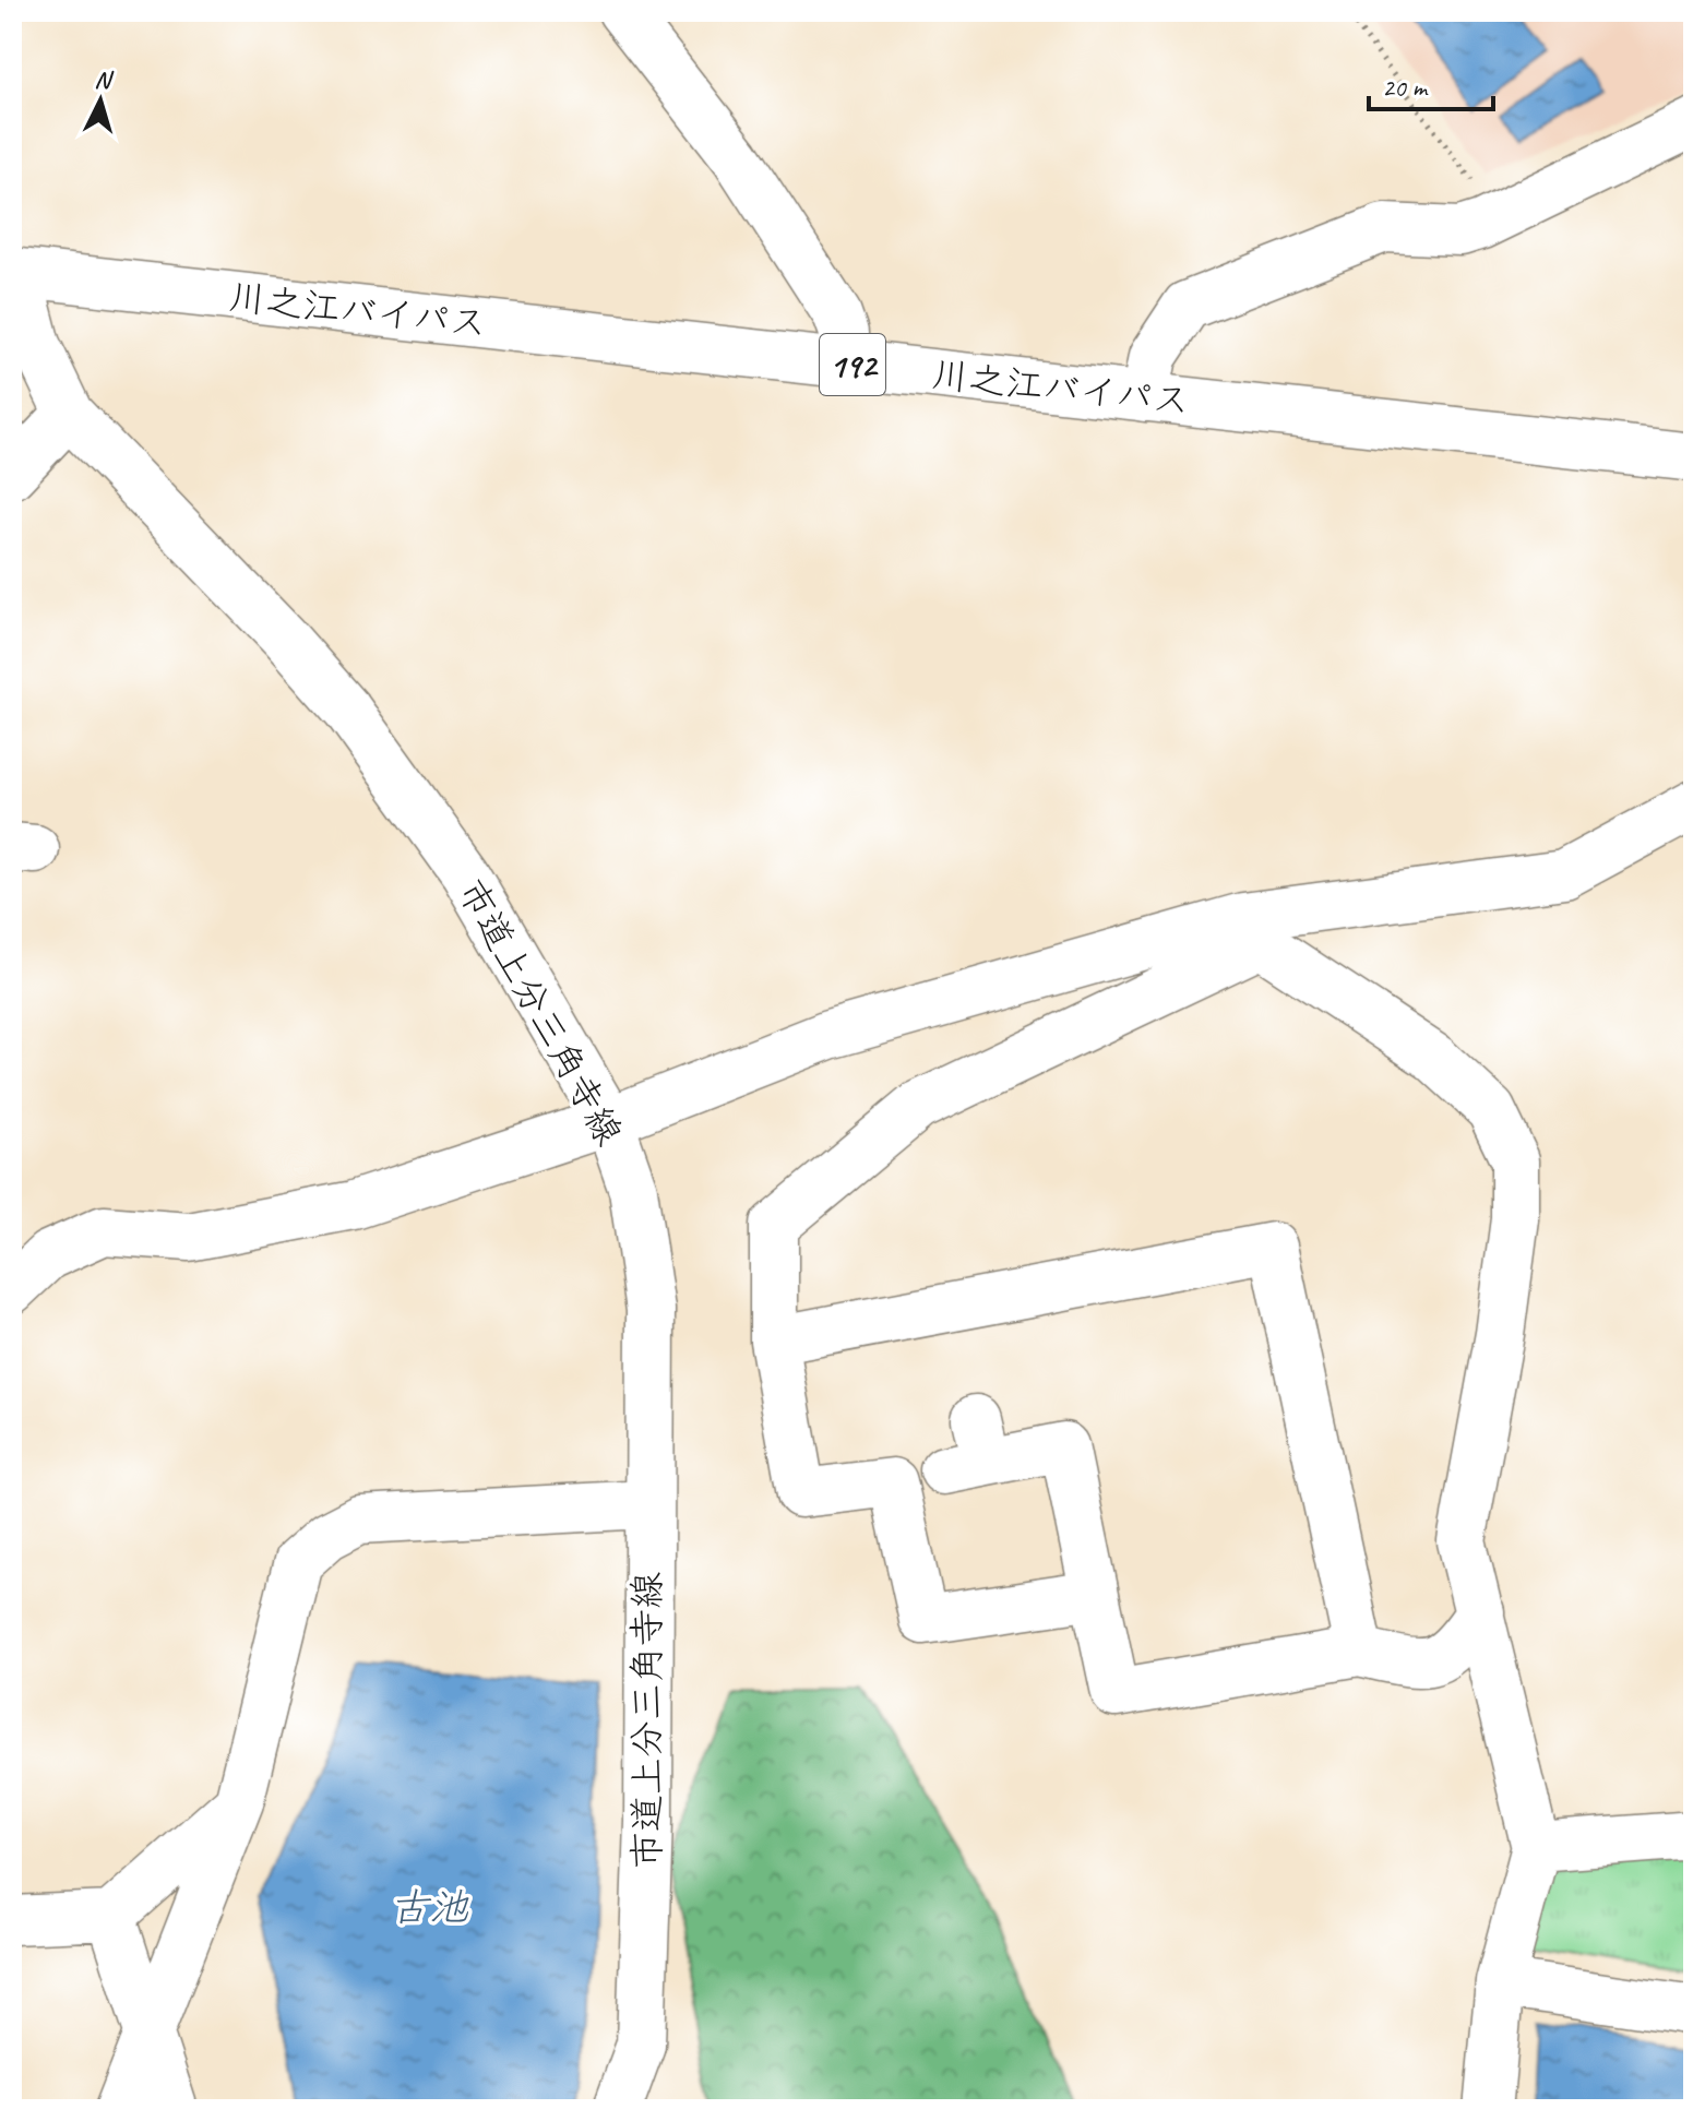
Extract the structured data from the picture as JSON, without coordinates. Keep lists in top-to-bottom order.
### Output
{
  "streets": {
    "main road": ["川之江バイパス", "192", "市道上分三角寺線"]
  },
  "crossings": [
    ["川之江バイパス", "市道上分三角寺線"]
  ],
  "water": ["古池"],
  "scale_bar": "20 m",
  "north": "top"
}
